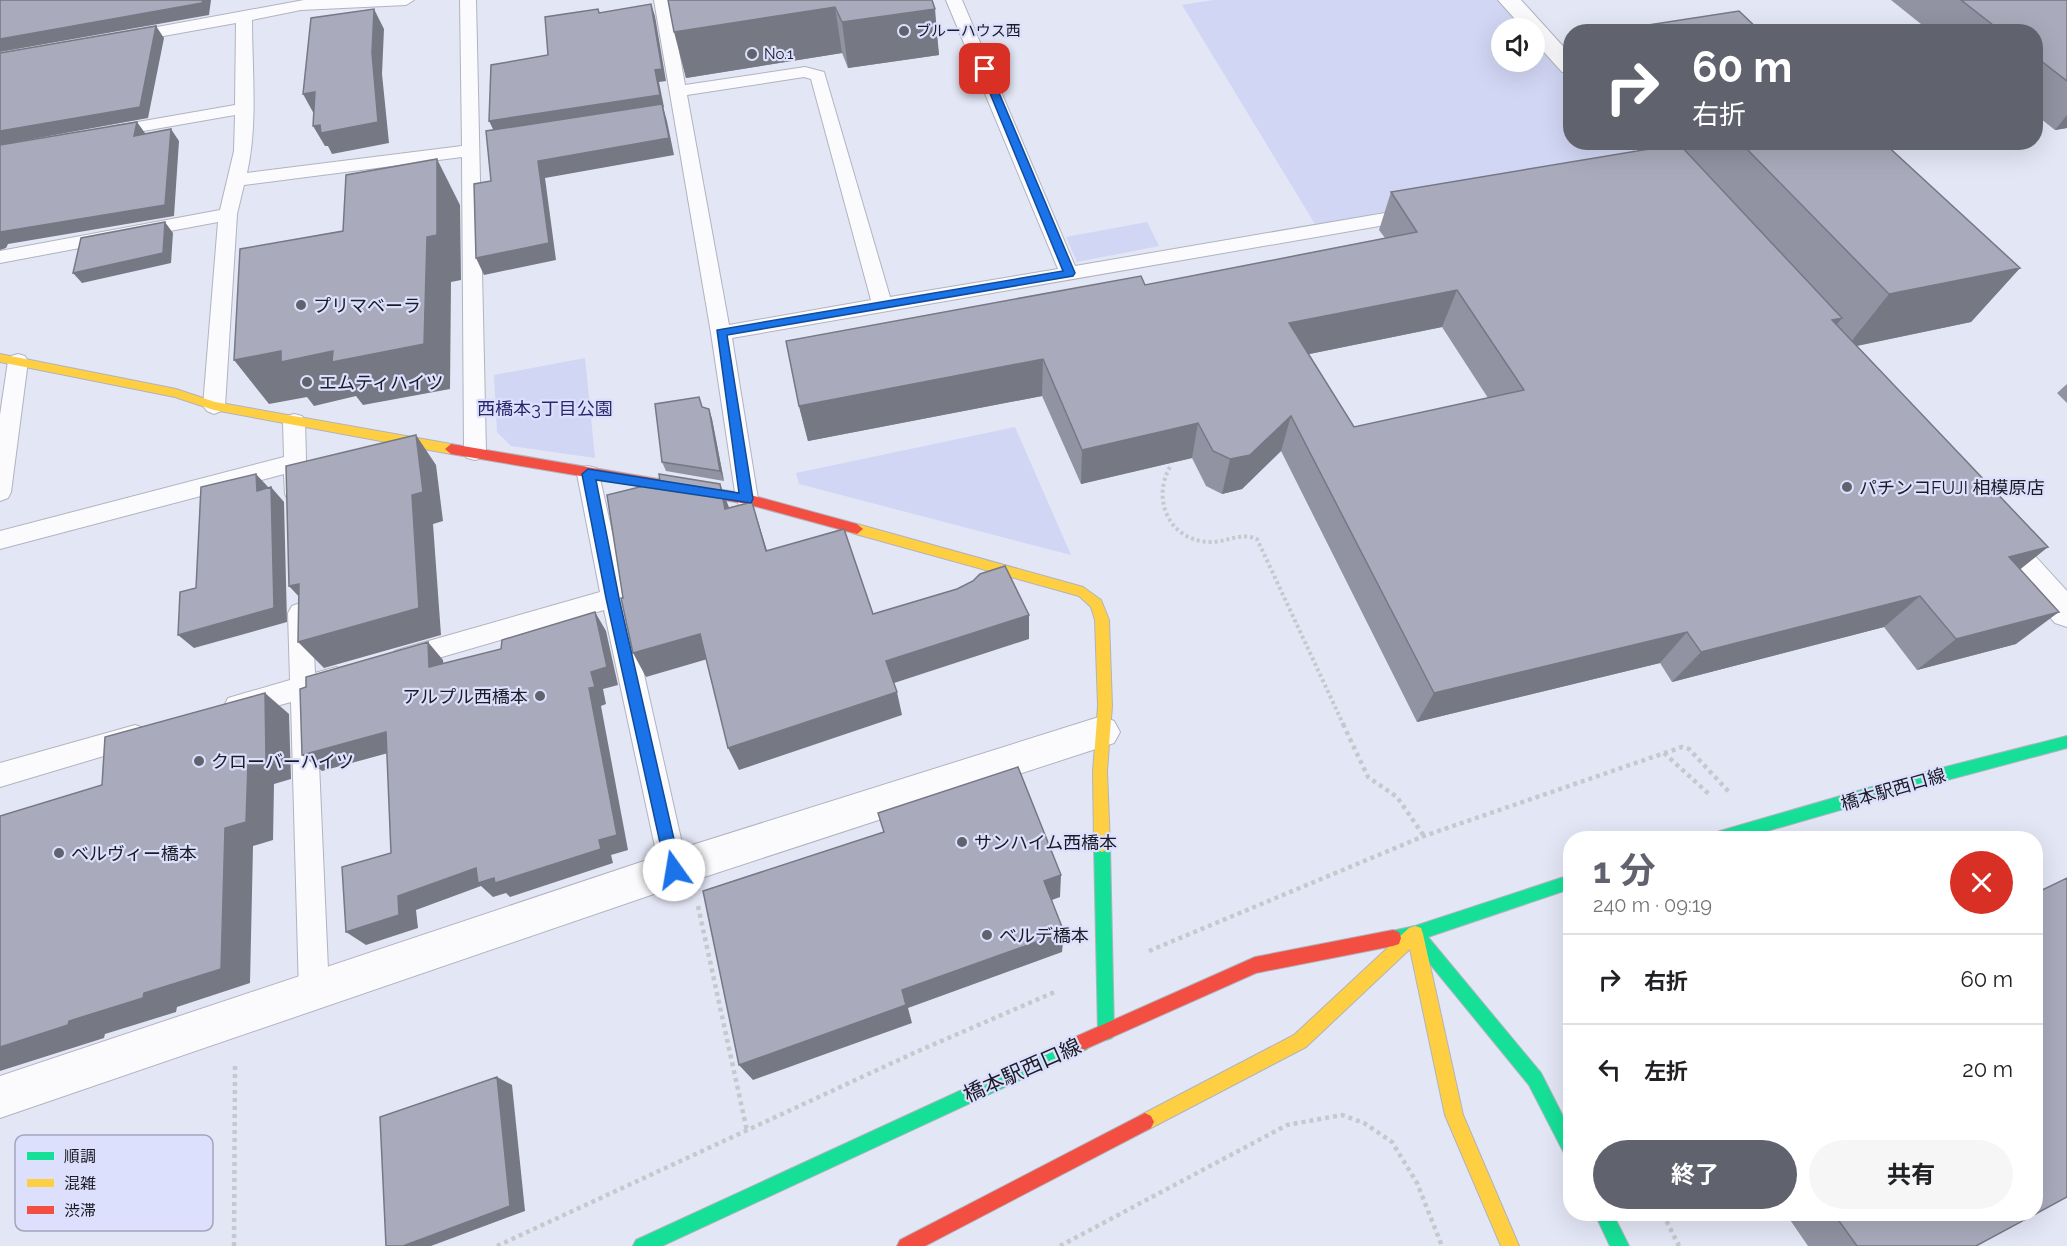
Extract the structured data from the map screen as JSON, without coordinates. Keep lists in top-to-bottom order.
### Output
{
  "streets": {
    "street": ["橋本駅西口線"]
  },
  "parks": ["西橋本3丁目公園"],
  "places": [
    "ブルーハウス西",
    "No.1",
    "プリマベーラ",
    "エムティハイツ",
    "パチンコFUJI 相模原店",
    "アルプル西橋本",
    "クローバーハイツ",
    "サンハイム西橋本",
    "ベルヴィー橋本",
    "ベルデ橋本"
  ],
  "legend": ["順調", "混雑", "渋滞"],
  "page": {
    "turn": ["60 m", "右折"],
    "heading": ["1 分", "240 m · 09:19"],
    "list": [
      {
        "name": "右折",
        "value": "60 m"
      },
      {
        "name": "左折",
        "value": "20 m"
      }
    ],
    "buttons": ["終了", "共有"]
  }
}
